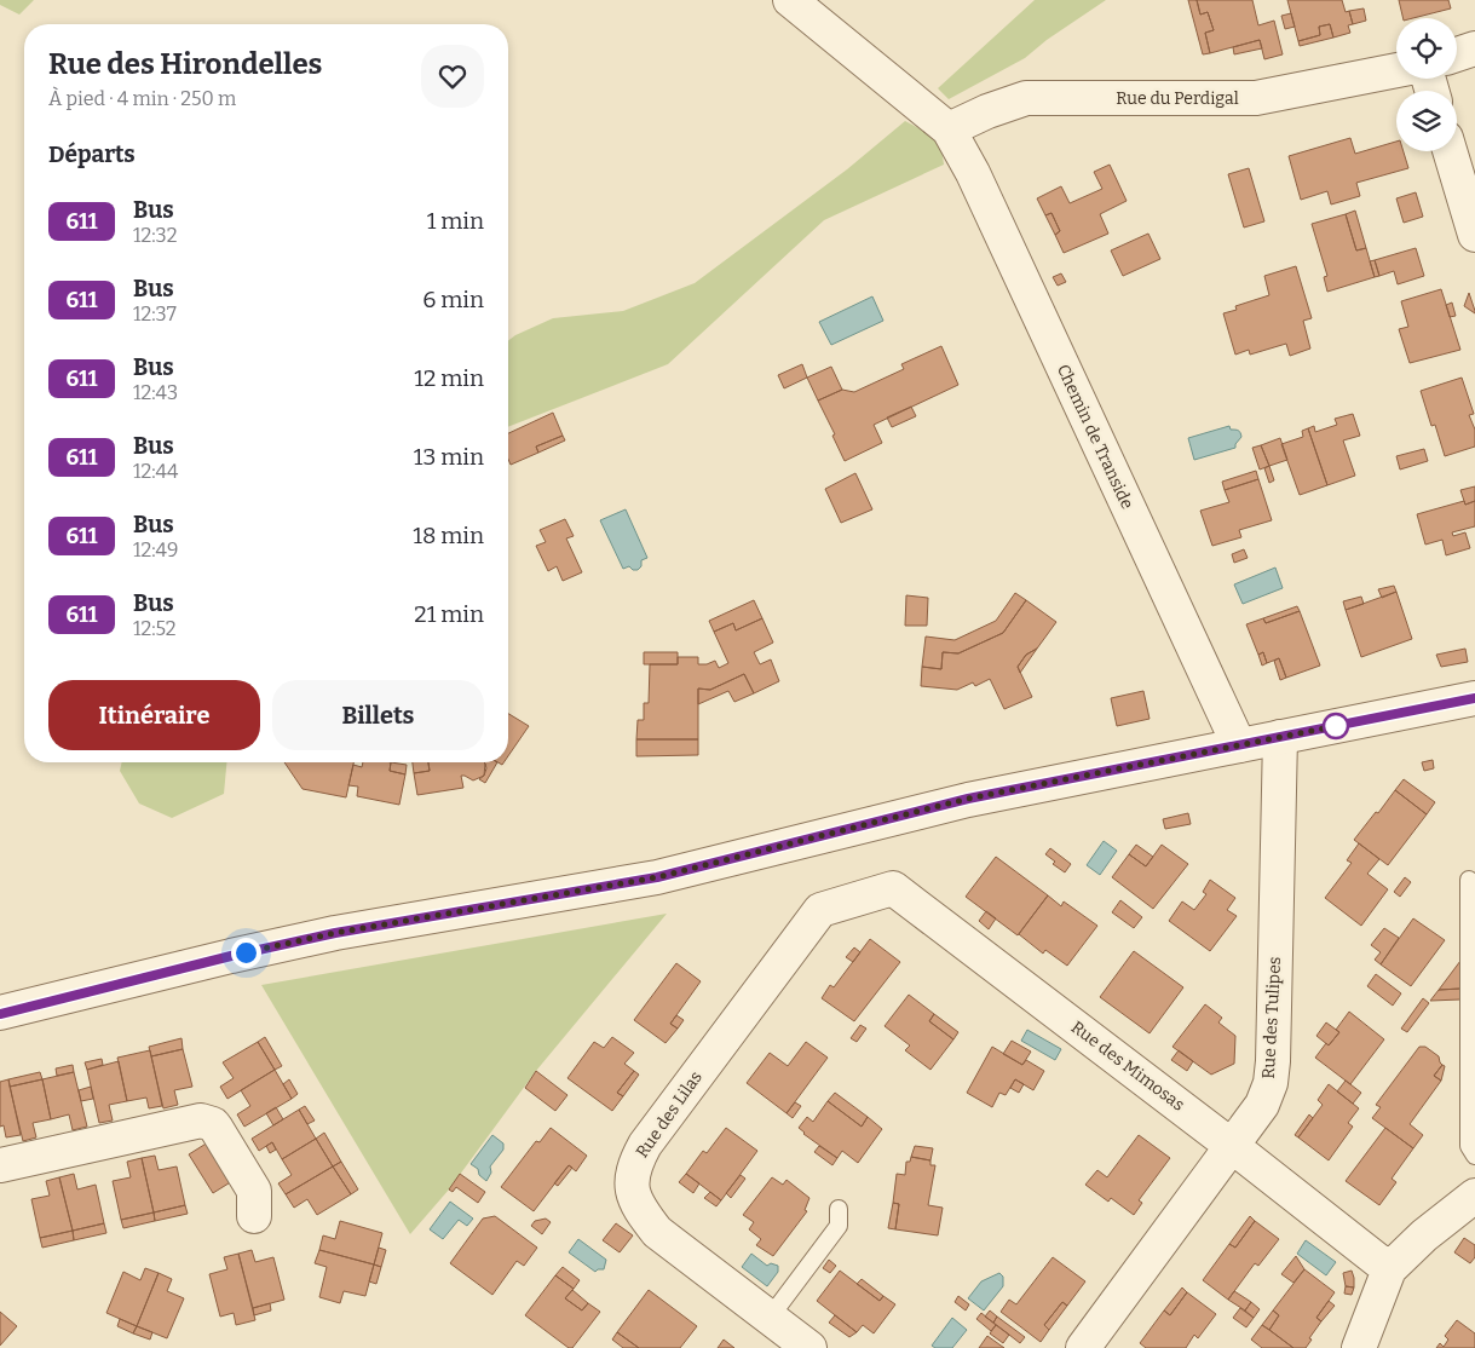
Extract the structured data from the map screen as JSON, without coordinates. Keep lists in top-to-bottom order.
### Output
{
  "streets": {
    "street": [
      "Rue du Perdigal",
      "Chemin de Transide",
      "Rue des Tulipes",
      "Rue des Mimosas",
      "Rue des Lilas"
    ]
  },
  "crossings": [
    ["Rue du Perdigal", "Chemin de Transide"],
    ["Rue des Tulipes", "Rue des Mimosas"],
    ["Rue des Mimosas", "Rue des Lilas"]
  ],
  "lines": ["bus line 611"],
  "page": {
    "heading": [
      ["Rue des Hirondelles", "À pied · 4 min · 250 m"],
      "Départs"
    ],
    "list": [
      {
        "mark": "611",
        "name": "Bus",
        "note": "12:32",
        "value": "1 min"
      },
      {
        "mark": "611",
        "name": "Bus",
        "note": "12:37",
        "value": "6 min"
      },
      {
        "mark": "611",
        "name": "Bus",
        "note": "12:43",
        "value": "12 min"
      },
      {
        "mark": "611",
        "name": "Bus",
        "note": "12:44",
        "value": "13 min"
      },
      {
        "mark": "611",
        "name": "Bus",
        "note": "12:49",
        "value": "18 min"
      },
      {
        "mark": "611",
        "name": "Bus",
        "note": "12:52",
        "value": "21 min"
      }
    ],
    "buttons": ["Itinéraire", "Billets"]
  }
}
